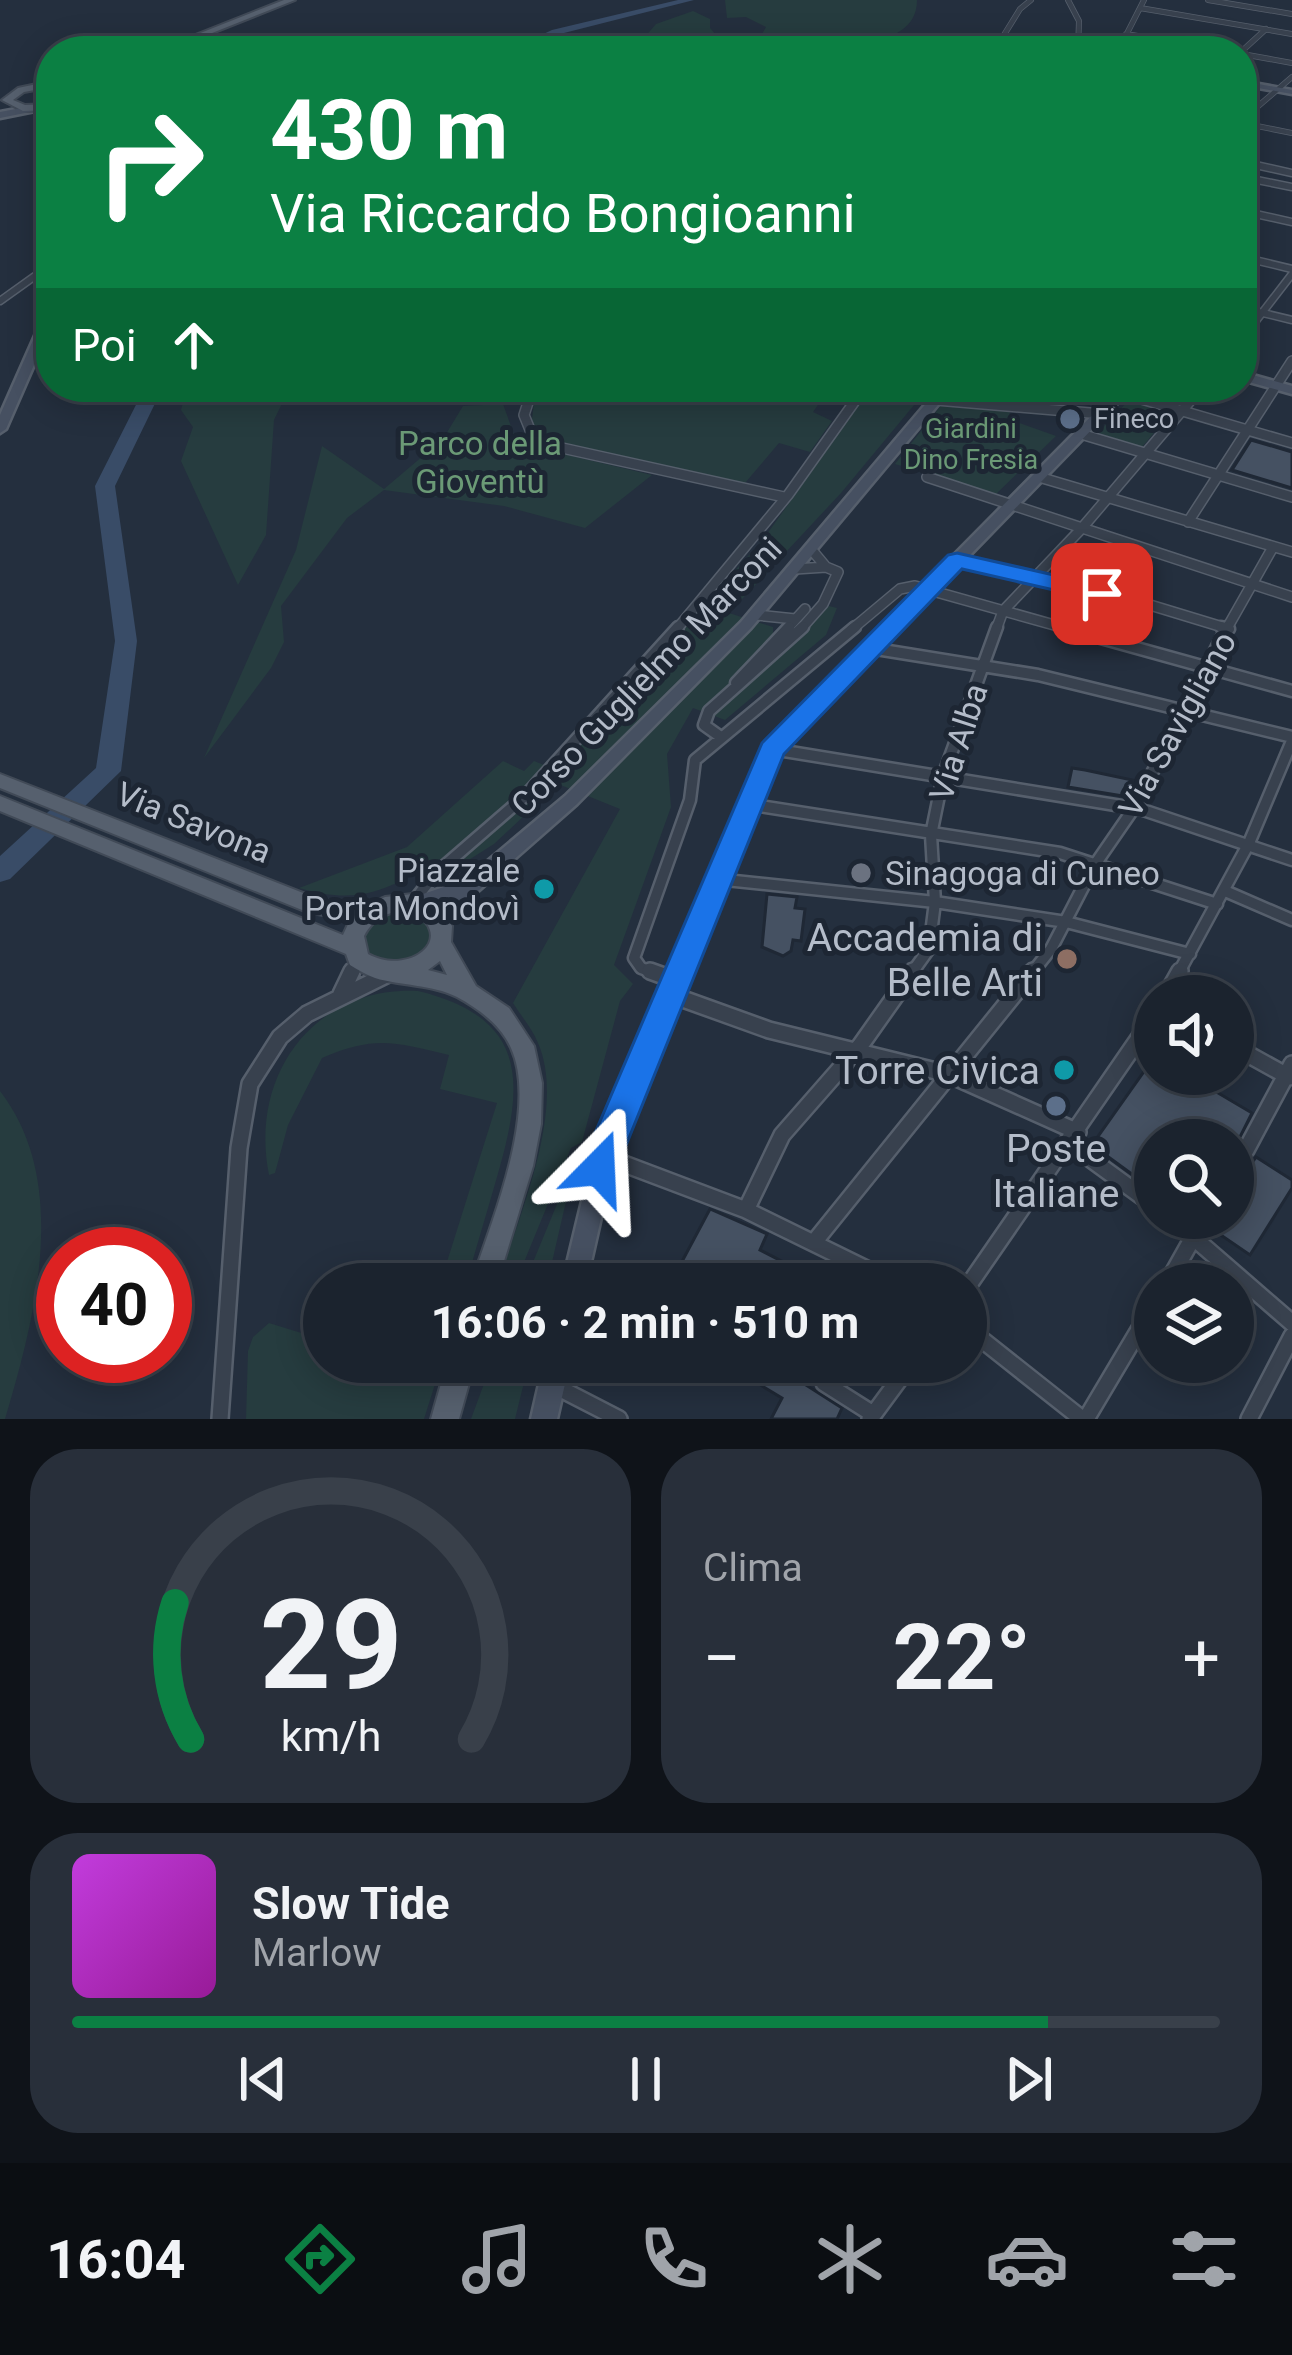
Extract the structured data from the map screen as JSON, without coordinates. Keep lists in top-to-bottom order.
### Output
{
  "streets": {
    "main road": ["Via Savona"],
    "street": ["Corso Guglielmo Marconi", "Via Savigliano", "Via Alba"]
  },
  "crossings": [
    ["Corso Guglielmo Marconi", "Via Savona"]
  ],
  "parks": ["Giardini Dino Fresia", "Parco della Gioventù"],
  "places": [
    "Fineco",
    "Sinagoga di Cuneo",
    "Piazzale Porta Mondovì",
    "Accademia di Belle Arti",
    "Torre Civica",
    "Poste Italiane"
  ],
  "page": {
    "turn": ["430 m", "Via Riccardo Bongioanni"],
    "then": "Poi",
    "limit": "40",
    "trip": "16:06 · 2 min · 510 m",
    "tile": "Clima",
    "heat": ["−", "22°", "+"],
    "song": ["Slow Tide", "Marlow"],
    "tabs": "16:04",
    "gauge": ["29", "km/h"]
  }
}
